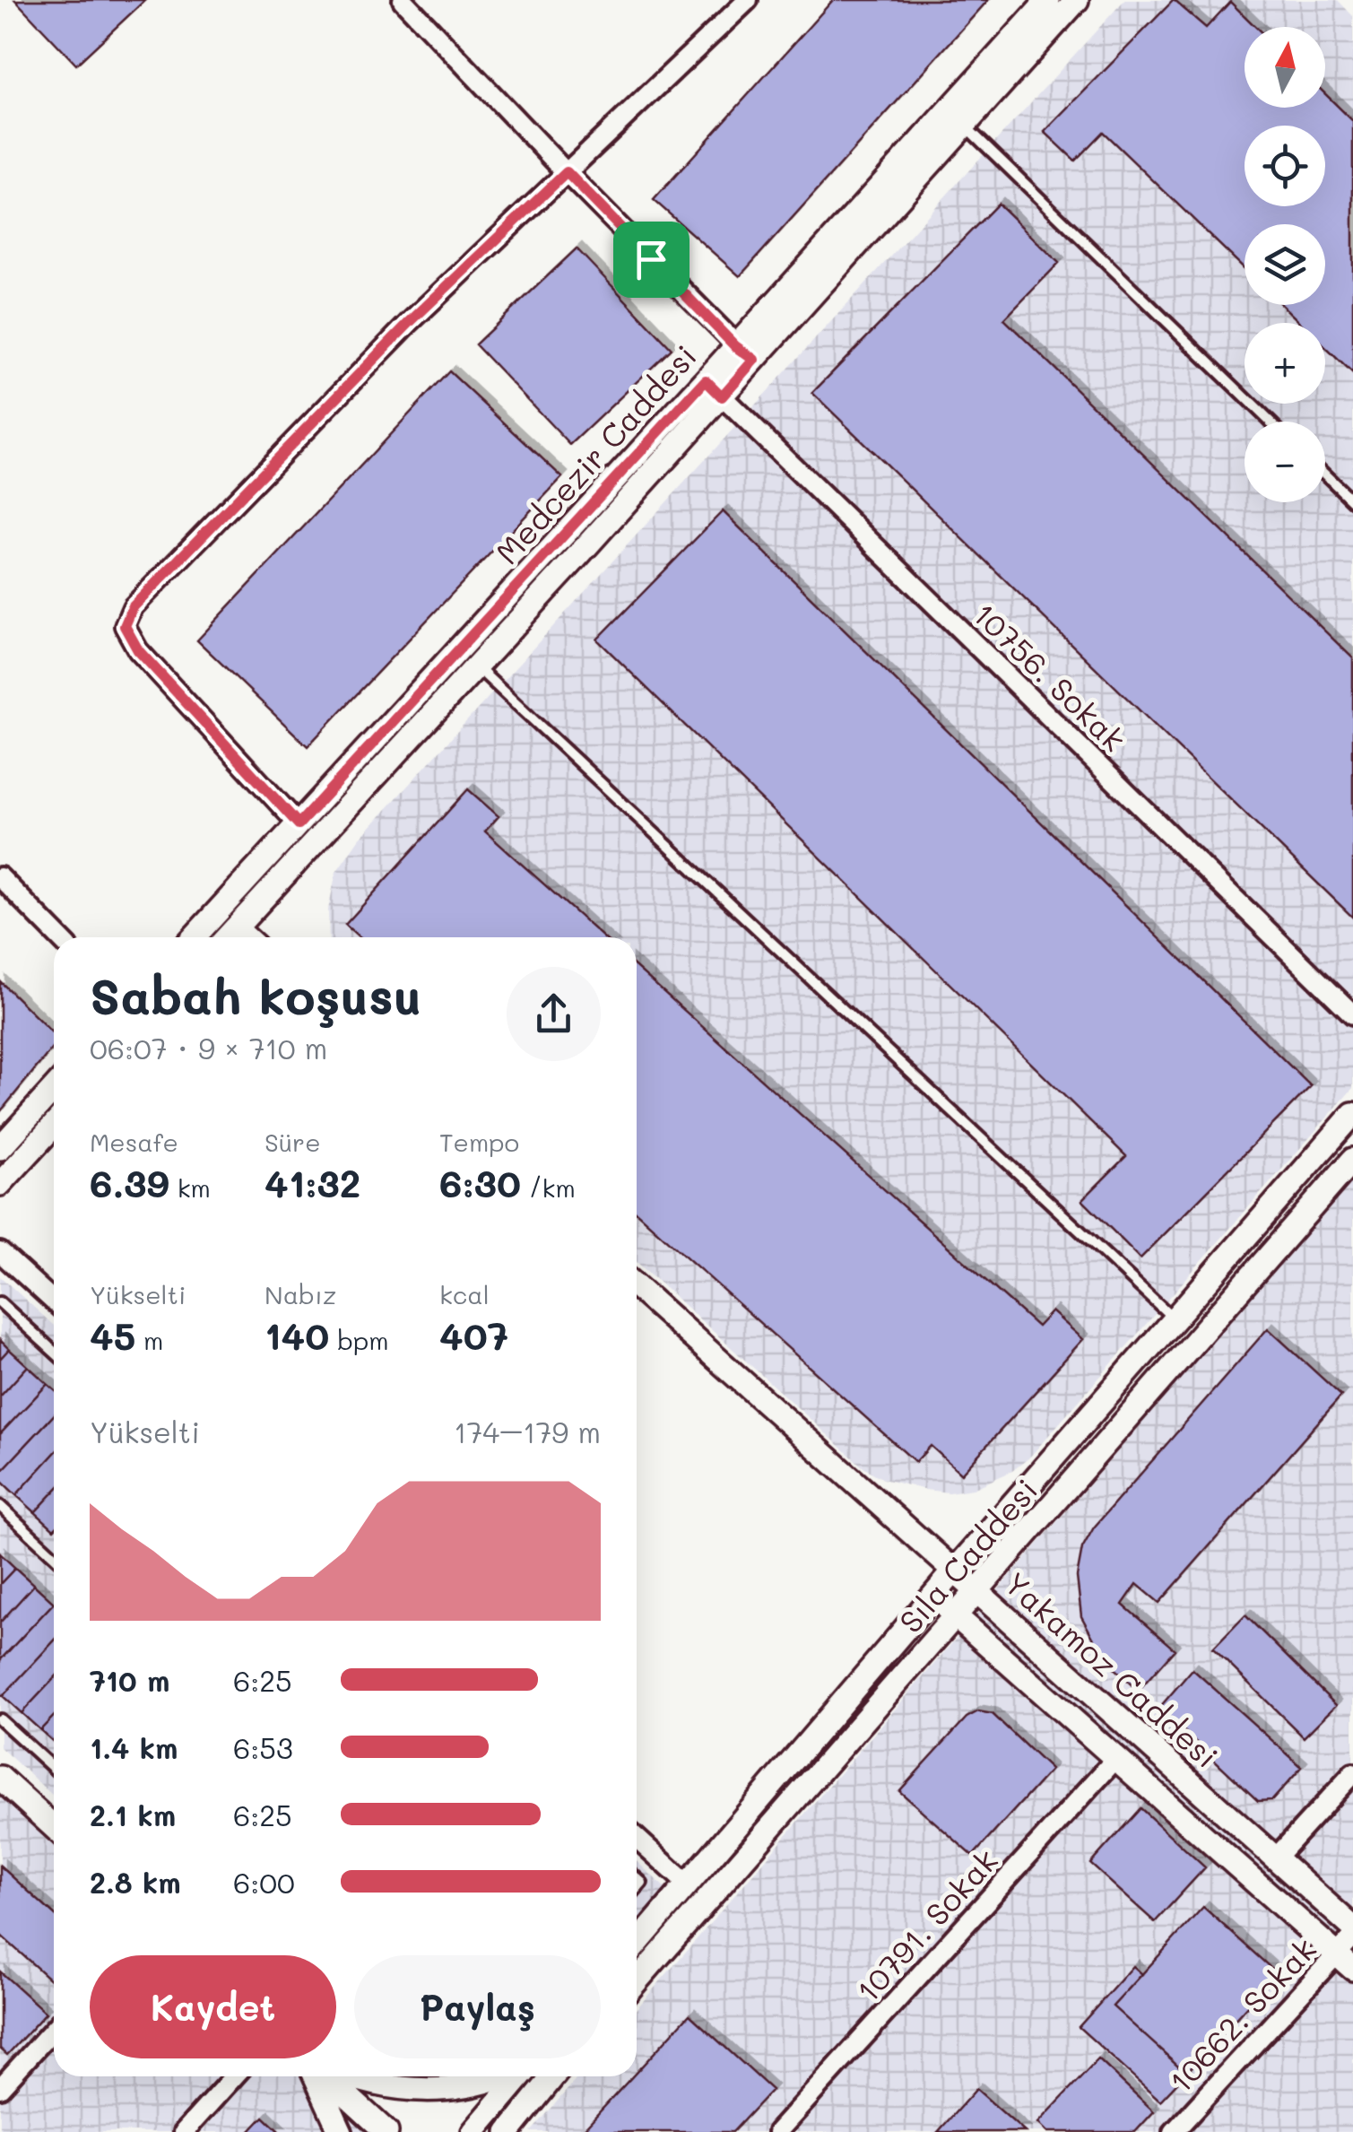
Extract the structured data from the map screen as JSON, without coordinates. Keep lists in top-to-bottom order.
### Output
{
  "streets": {
    "street": [
      "Medcezir Caddesi",
      "10756. Sokak",
      "Sıla Caddesi",
      "Yakamoz Caddesi",
      "10791. Sokak",
      "10662. Sokak"
    ]
  },
  "crossings": [
    ["Medcezir Caddesi", "10756. Sokak"],
    ["Sıla Caddesi", "Yakamoz Caddesi"],
    ["Yakamoz Caddesi", "10791. Sokak"],
    ["Yakamoz Caddesi", "10662. Sokak"]
  ],
  "north": "top",
  "page": {
    "map_buttons": ["+", "−"],
    "heading": ["Sabah koşusu", "06:07 · 9 × 710 m"],
    "stats": [
      ["Mesafe", "6.39 km"],
      ["Süre", "41:32"],
      ["Tempo", "6:30 /km"],
      ["Yükselti", "45 m"],
      ["Nabız", "140 bpm"],
      ["kcal", "407"]
    ],
    "chart": ["Yükselti", "174–179 m"],
    "list": [
      {
        "name": "710 m",
        "note": "6:25"
      },
      {
        "name": "1.4 km",
        "note": "6:53"
      },
      {
        "name": "2.1 km",
        "note": "6:25"
      },
      {
        "name": "2.8 km",
        "note": "6:00"
      }
    ],
    "buttons": ["Kaydet", "Paylaş"]
  }
}
